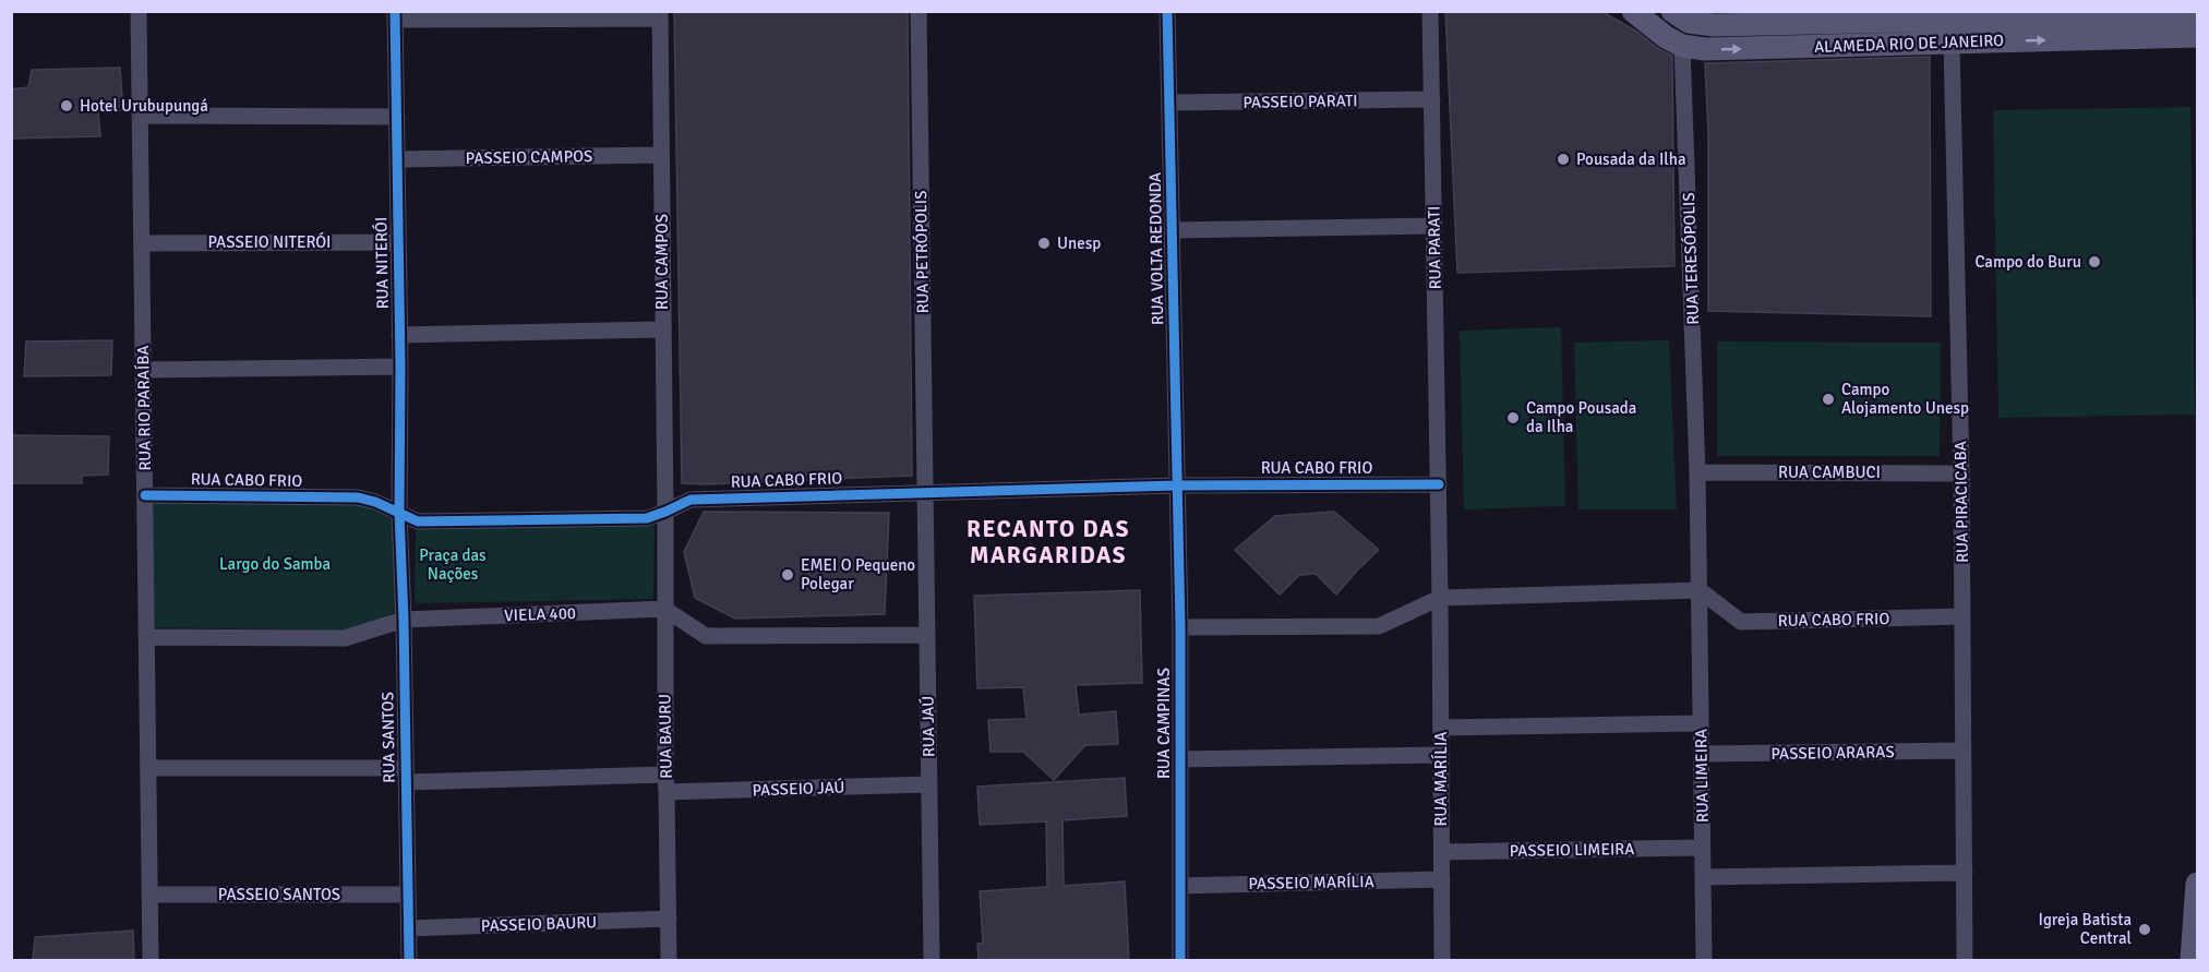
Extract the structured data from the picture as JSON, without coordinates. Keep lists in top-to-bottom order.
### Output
{
  "streets": {
    "street": [
      "ALAMEDA RIO DE JANEIRO",
      "PASSEIO PARATI",
      "PASSEIO CAMPOS",
      "PASSEIO NITERÓI",
      "RUA PARATI",
      "RUA VOLTA REDONDA",
      "RUA PETRÓPOLIS",
      "RUA TERESÓPOLIS",
      "RUA CAMPOS",
      "RUA NITERÓI",
      "RUA RIO PARAÍBA",
      "RUA CABO FRIO",
      "RUA CAMBUCI",
      "RUA PIRACICABA",
      "VIELA 400",
      "RUA CAMPINAS",
      "RUA JAÚ",
      "RUA BAURU",
      "RUA SANTOS",
      "PASSEIO ARARAS",
      "RUA LIMEIRA",
      "RUA MARÍLIA",
      "PASSEIO JAÚ",
      "PASSEIO LIMEIRA",
      "PASSEIO MARÍLIA",
      "PASSEIO SANTOS",
      "PASSEIO BAURU"
    ]
  },
  "crossings": [
    ["ALAMEDA RIO DE JANEIRO", "RUA TERESÓPOLIS"],
    ["ALAMEDA RIO DE JANEIRO", "RUA PIRACICABA"],
    ["PASSEIO PARATI", "RUA PARATI"],
    ["PASSEIO PARATI", "RUA VOLTA REDONDA"],
    ["PASSEIO CAMPOS", "RUA CAMPOS"],
    ["PASSEIO CAMPOS", "RUA NITERÓI"],
    ["PASSEIO NITERÓI", "RUA NITERÓI"],
    ["PASSEIO NITERÓI", "RUA RIO PARAÍBA"],
    ["RUA PARATI", "RUA CABO FRIO"],
    ["RUA PARATI", "RUA MARÍLIA"],
    ["RUA VOLTA REDONDA", "RUA CABO FRIO"],
    ["RUA VOLTA REDONDA", "RUA CAMPINAS"],
    ["RUA PETRÓPOLIS", "RUA CABO FRIO"],
    ["RUA PETRÓPOLIS", "RUA JAÚ"],
    ["RUA TERESÓPOLIS", "RUA CABO FRIO"],
    ["RUA TERESÓPOLIS", "RUA CAMBUCI"],
    ["RUA TERESÓPOLIS", "RUA LIMEIRA"],
    ["RUA CAMPOS", "RUA CABO FRIO"],
    ["RUA CAMPOS", "RUA BAURU"],
    ["RUA NITERÓI", "RUA CABO FRIO"],
    ["RUA NITERÓI", "RUA SANTOS"],
    ["RUA RIO PARAÍBA", "RUA CABO FRIO"],
    ["RUA RIO PARAÍBA", "VIELA 400"],
    ["RUA RIO PARAÍBA", "PASSEIO SANTOS"],
    ["RUA CABO FRIO", "RUA PIRACICABA"],
    ["RUA CABO FRIO", "RUA CAMPINAS"],
    ["RUA CABO FRIO", "RUA JAÚ"],
    ["RUA CABO FRIO", "RUA BAURU"],
    ["RUA CABO FRIO", "RUA SANTOS"],
    ["RUA CABO FRIO", "RUA LIMEIRA"],
    ["RUA CAMBUCI", "RUA PIRACICABA"],
    ["RUA PIRACICABA", "PASSEIO ARARAS"],
    ["VIELA 400", "RUA BAURU"],
    ["VIELA 400", "RUA SANTOS"],
    ["RUA CAMPINAS", "PASSEIO MARÍLIA"],
    ["RUA JAÚ", "PASSEIO JAÚ"],
    ["RUA BAURU", "PASSEIO JAÚ"],
    ["RUA BAURU", "PASSEIO BAURU"],
    ["RUA SANTOS", "PASSEIO SANTOS"],
    ["RUA SANTOS", "PASSEIO BAURU"],
    ["PASSEIO ARARAS", "RUA LIMEIRA"],
    ["RUA LIMEIRA", "PASSEIO LIMEIRA"],
    ["RUA MARÍLIA", "PASSEIO LIMEIRA"],
    ["RUA MARÍLIA", "PASSEIO MARÍLIA"]
  ],
  "districts": ["RECANTO DAS MARGARIDAS"],
  "parks": ["Praça das Nações", "Largo do Samba"],
  "places": [
    "Hotel Urubupungá",
    "Pousada da Ilha",
    "Unesp",
    "Campo do Buru",
    "Campo Alojamento Unesp",
    "Campo Pousada da Ilha",
    "EMEI O Pequeno Polegar",
    "Igreja Batista Central"
  ]
}
